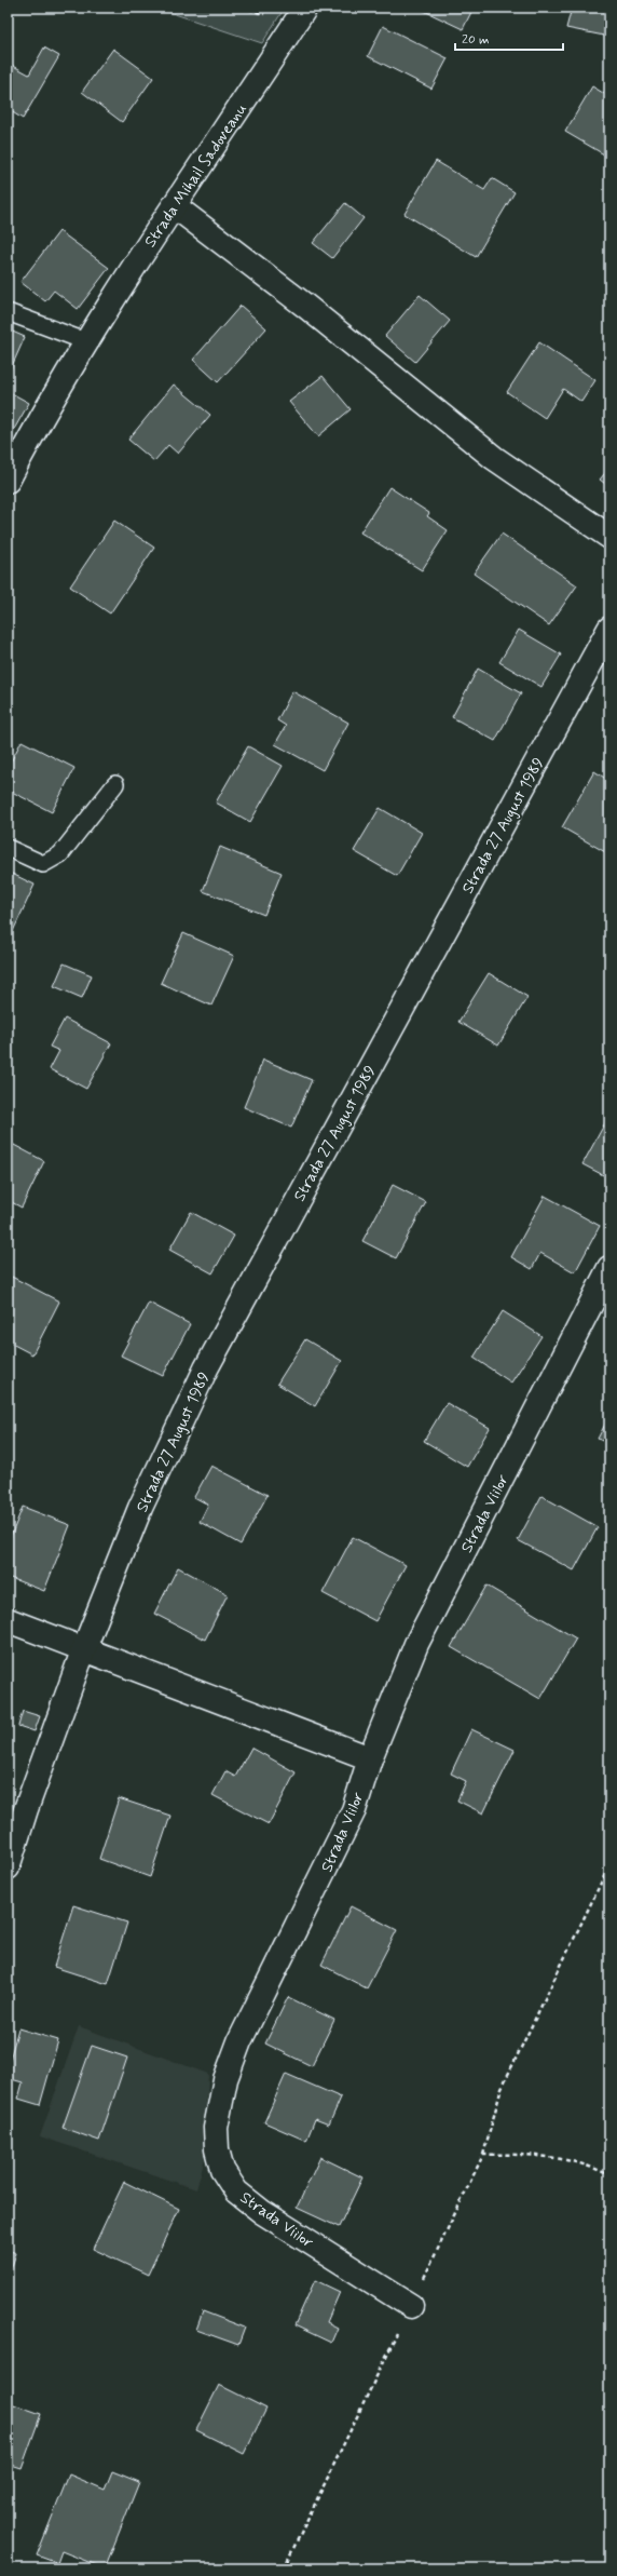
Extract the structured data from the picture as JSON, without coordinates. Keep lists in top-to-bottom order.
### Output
{
  "streets": {
    "street": ["Strada Mihail Sadoveanu", "Strada 27 August 1989", "Strada Viilor"]
  },
  "scale_bar": "20 m"
}
